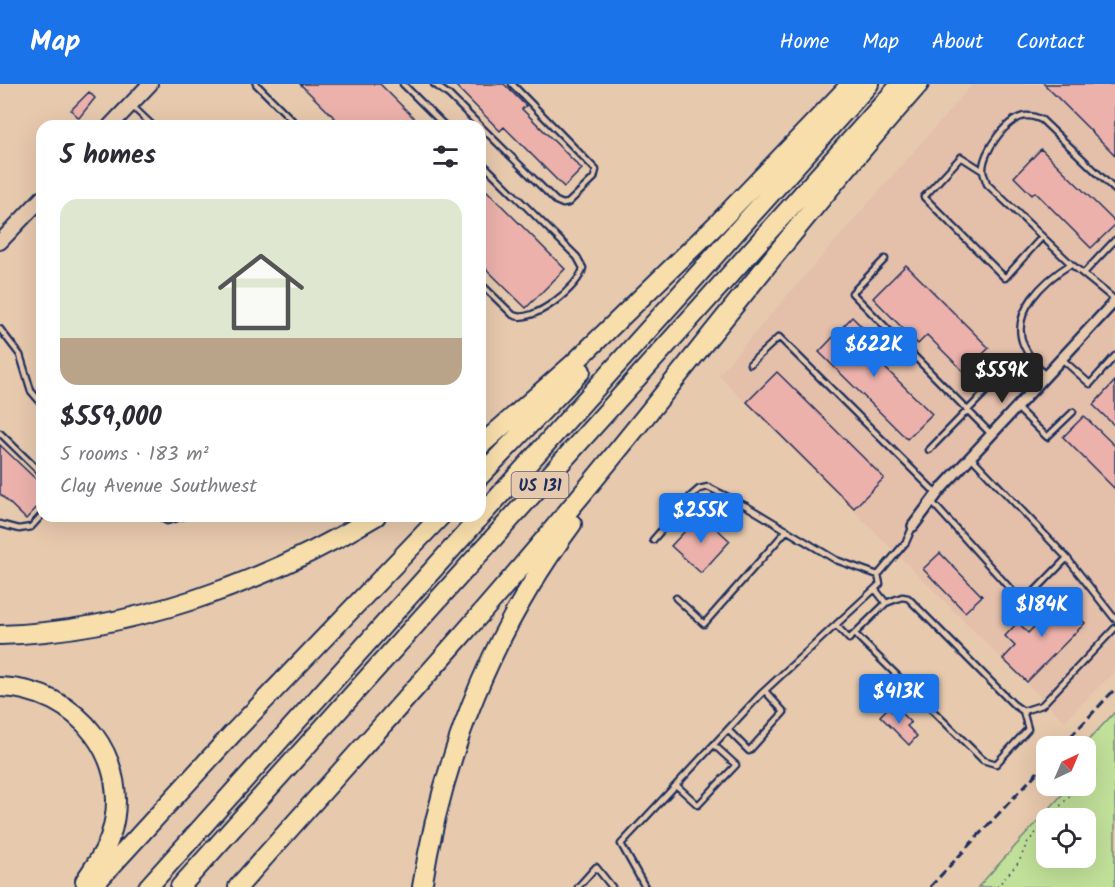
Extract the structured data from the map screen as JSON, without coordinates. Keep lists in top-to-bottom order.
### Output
{
  "streets": {
    "highway": ["US 131"]
  },
  "north": "top right",
  "page": {
    "header": "Map",
    "nav": [
      "Home",
      "Map",
      "About",
      "Contact"
    ],
    "heading": "5 homes",
    "list": [
      {
        "name": "$559,000",
        "note": "5 rooms · 183 m² · Clay Avenue Southwest"
      }
    ],
    "price": [
      "$622K",
      "$559K",
      "$255K",
      "$184K",
      "$413K"
    ]
  }
}
